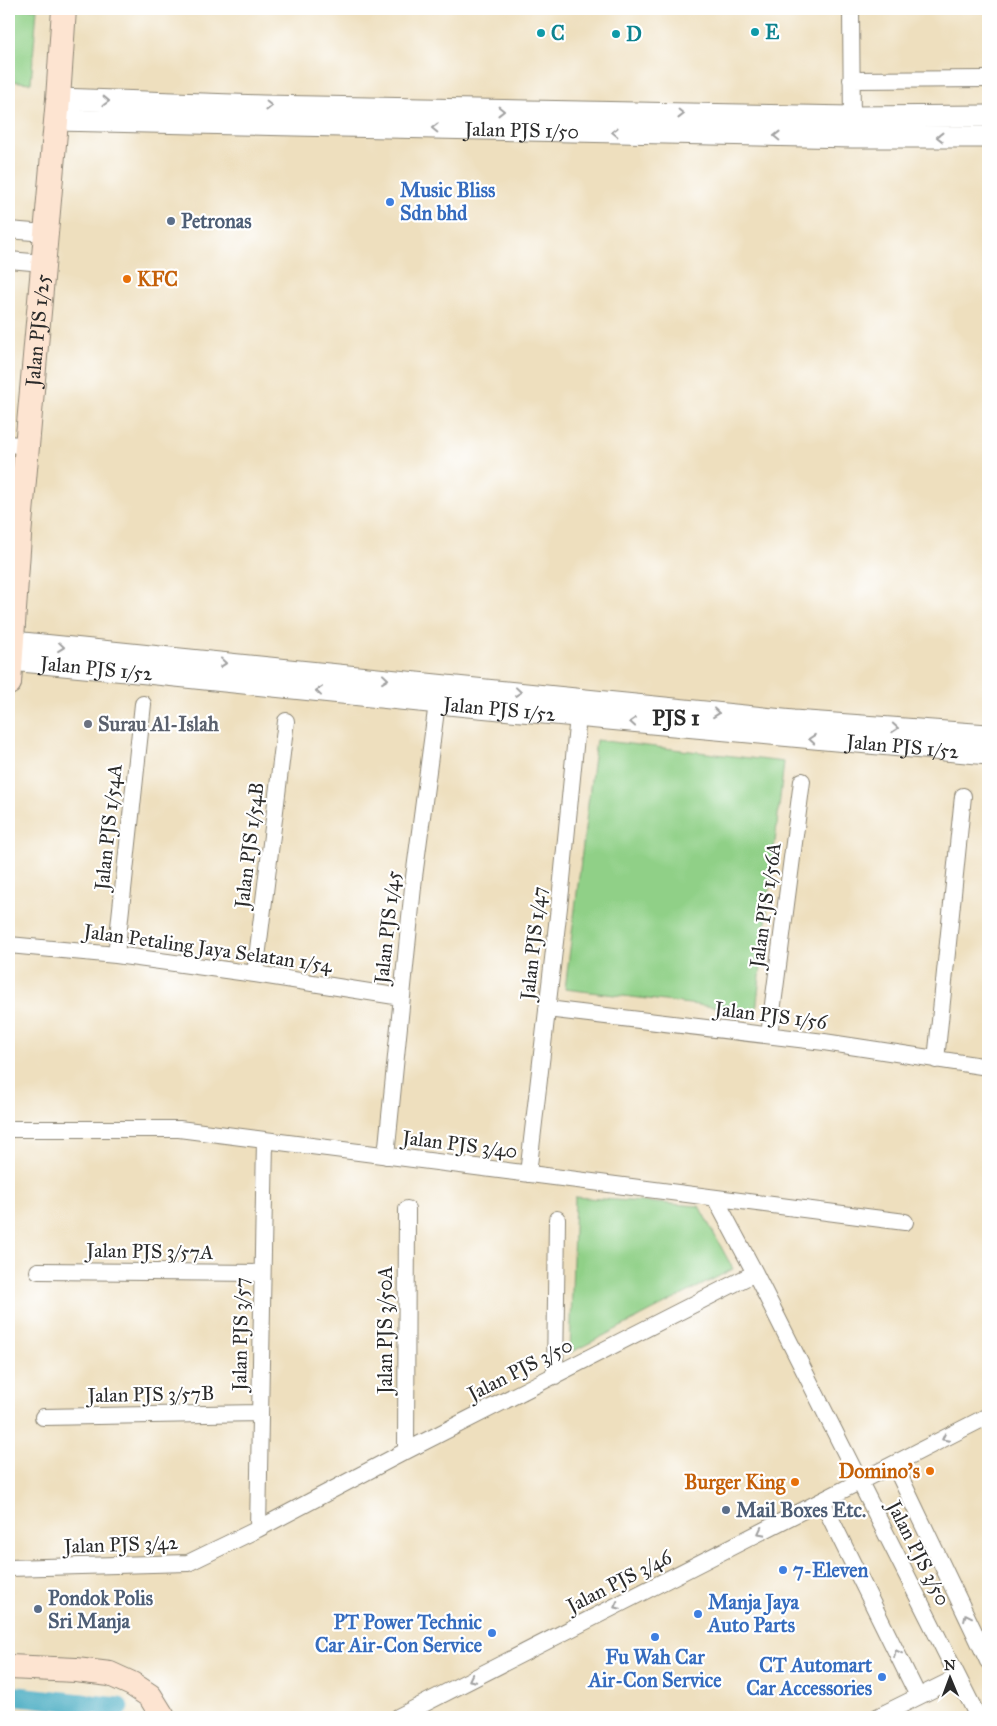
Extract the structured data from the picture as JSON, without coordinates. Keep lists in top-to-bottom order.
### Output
{
  "streets": {
    "main road": ["Jalan PJS 1/25"],
    "street": [
      "Jalan PJS 1/50",
      "Jalan PJS 1/52",
      "Jalan PJS 1/54A",
      "Jalan PJS 1/54B",
      "Jalan PJS 1/56A",
      "Jalan PJS 1/45",
      "Jalan PJS 1/47",
      "Jalan Petaling Jaya Selatan 1/54",
      "Jalan PJS 1/56",
      "Jalan PJS 3/40",
      "Jalan PJS 3/57A",
      "Jalan PJS 3/50A",
      "Jalan PJS 3/57",
      "Jalan PJS 3/50",
      "Jalan PJS 3/57B",
      "Jalan PJS 3/42",
      "Jalan PJS 3/46"
    ]
  },
  "crossings": [
    ["Jalan PJS 1/50", "Jalan PJS 1/25"],
    ["Jalan PJS 1/25", "Jalan PJS 1/52"],
    ["Jalan PJS 1/52", "Jalan PJS 1/45"],
    ["Jalan PJS 1/52", "Jalan PJS 1/47"],
    ["Jalan PJS 1/54A", "Jalan Petaling Jaya Selatan 1/54"],
    ["Jalan PJS 1/54B", "Jalan Petaling Jaya Selatan 1/54"],
    ["Jalan PJS 1/56A", "Jalan PJS 1/56"],
    ["Jalan PJS 1/45", "Jalan Petaling Jaya Selatan 1/54"],
    ["Jalan PJS 1/45", "Jalan PJS 3/40"],
    ["Jalan PJS 1/47", "Jalan PJS 1/56"],
    ["Jalan PJS 1/47", "Jalan PJS 3/40"],
    ["Jalan PJS 3/40", "Jalan PJS 3/57"],
    ["Jalan PJS 3/40", "Jalan PJS 3/50"],
    ["Jalan PJS 3/57A", "Jalan PJS 3/57"],
    ["Jalan PJS 3/50A", "Jalan PJS 3/50"],
    ["Jalan PJS 3/57", "Jalan PJS 3/57B"],
    ["Jalan PJS 3/57", "Jalan PJS 3/42"],
    ["Jalan PJS 3/50", "Jalan PJS 3/42"],
    ["Jalan PJS 3/50", "Jalan PJS 3/46"]
  ],
  "one_way": ["Jalan PJS 3/46"],
  "districts": ["PJS 1"],
  "places": [
    "E",
    "C",
    "D",
    "Music Bliss Sdn bhd",
    "Petronas",
    "KFC",
    "Surau Al-Islah",
    "Domino's",
    "Burger King",
    "Mail Boxes Etc.",
    "7-Eleven",
    "Pondok Polis Sri Manja",
    "Manja Jaya Auto Parts",
    "PT Power Technic Car Air-Con Service",
    "Fu Wah Car Air-Con Service",
    "CT Automart Car Accessories"
  ],
  "north": "top"
}
